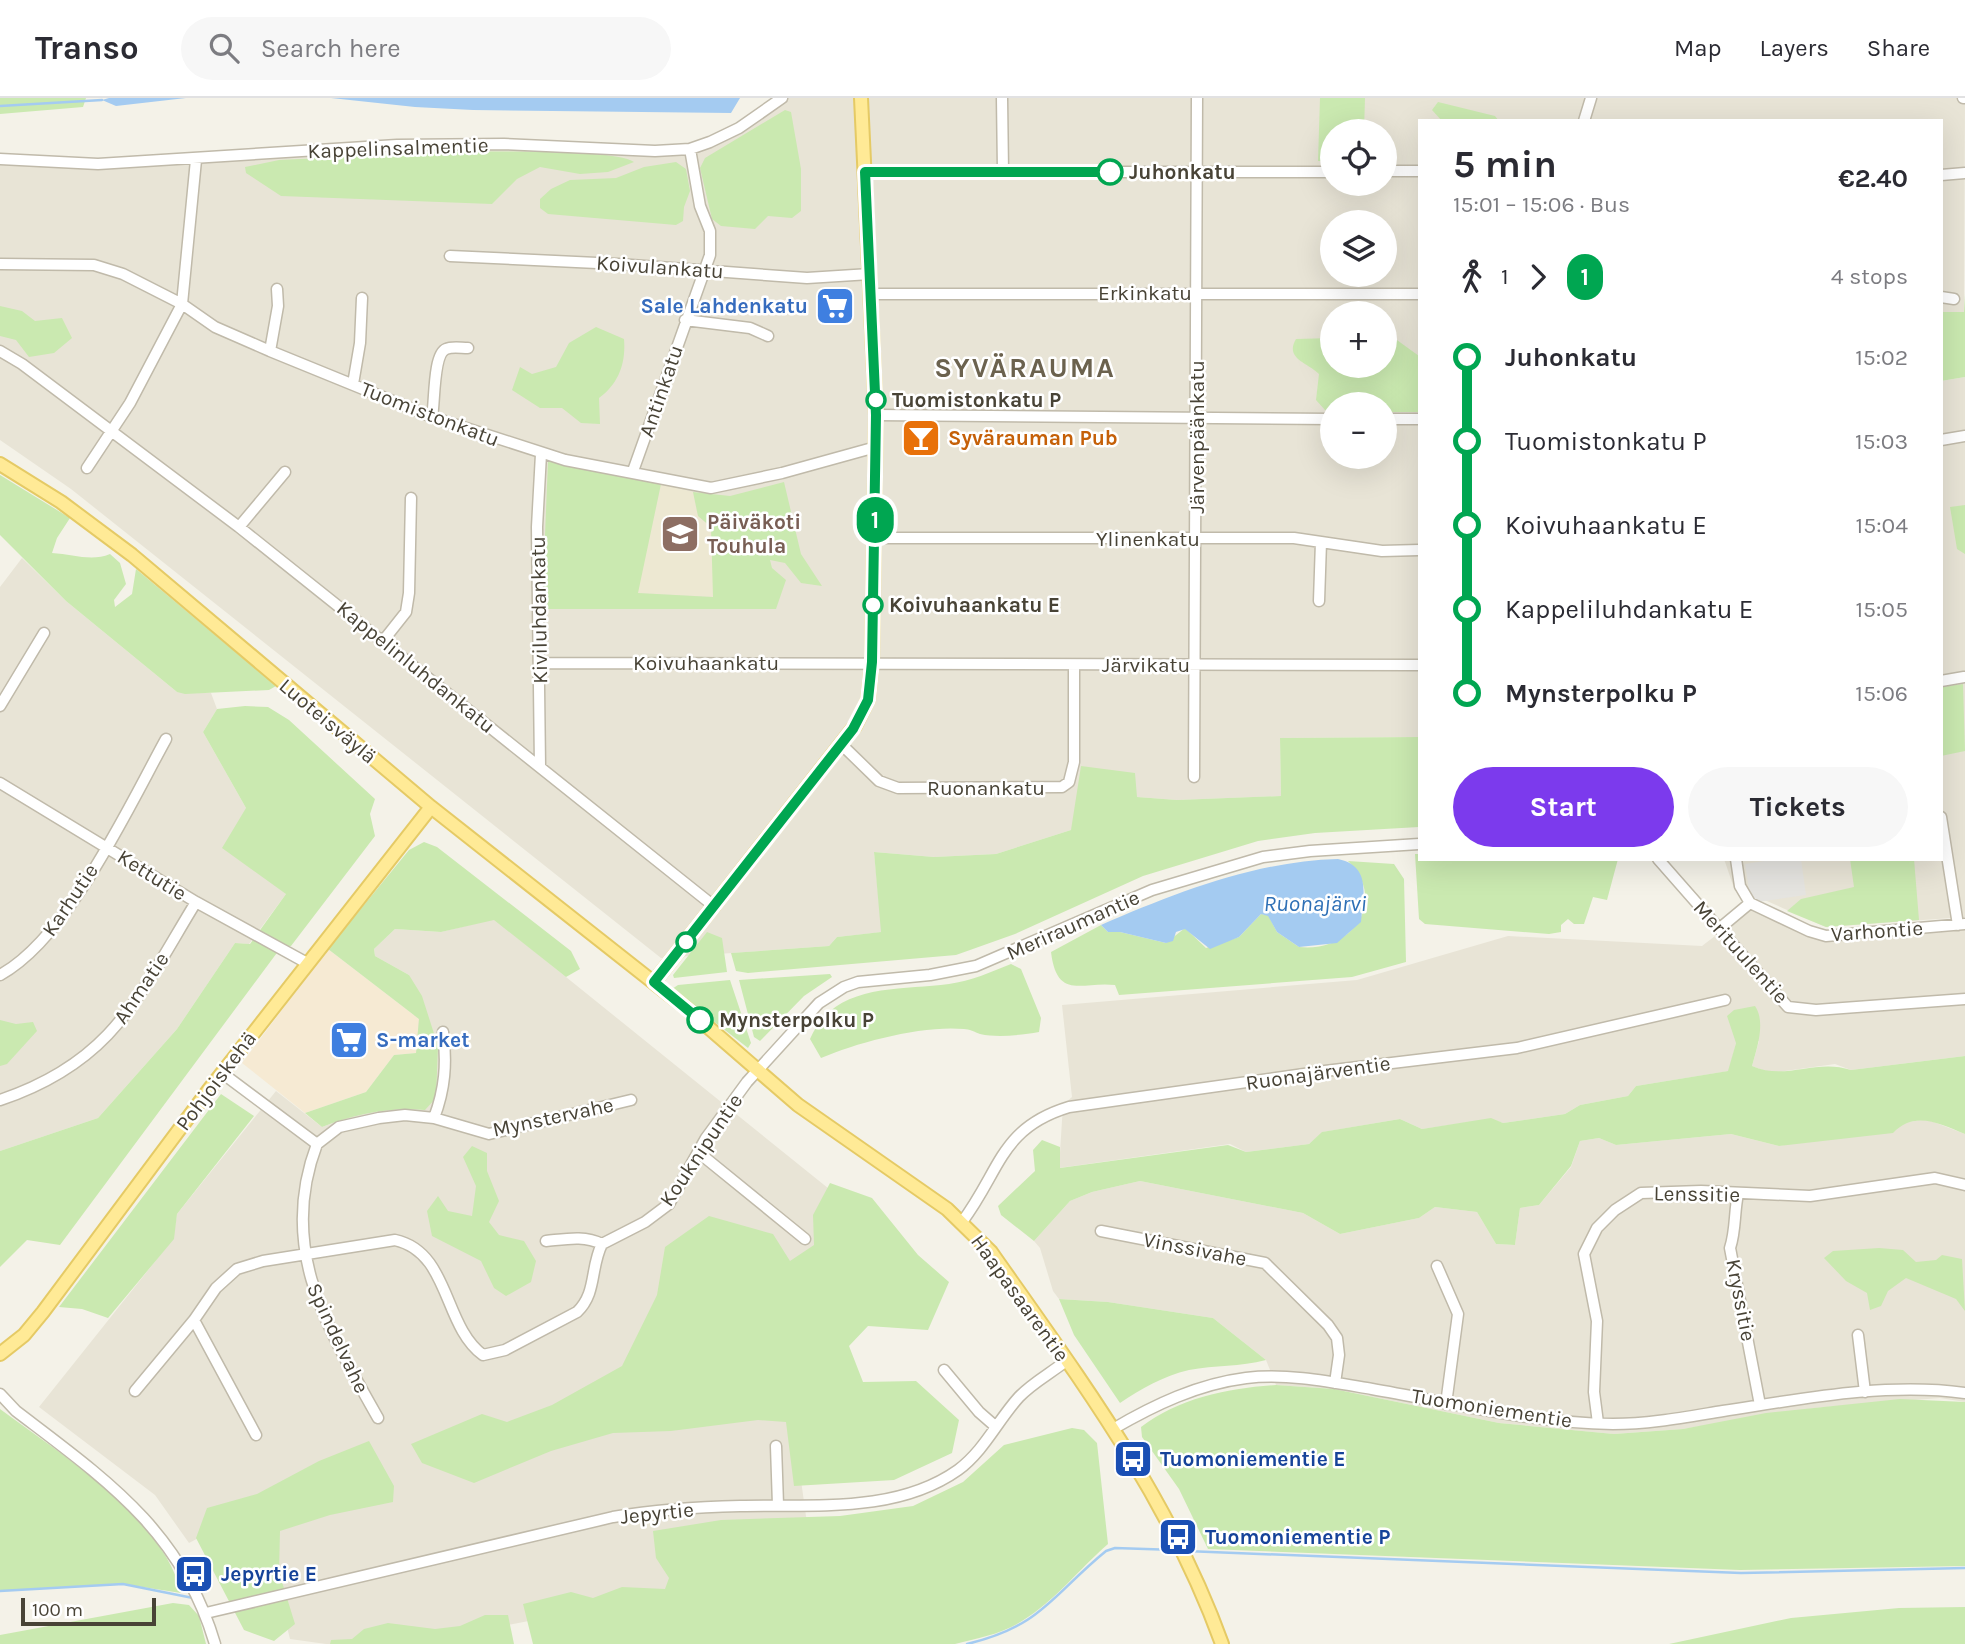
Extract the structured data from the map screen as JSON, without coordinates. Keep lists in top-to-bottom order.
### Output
{
  "streets": {
    "main road": ["Luoteisväylä", "Pohjoiskehä", "Haapasaarentie"],
    "street": [
      "Kappelinsalmentie",
      "Koivulankatu",
      "Erkinkatu",
      "Antinkatu",
      "Tuomistonkatu",
      "Järvenpäänkatu",
      "Ylinenkatu",
      "Kiviluhdankatu",
      "Koivuhaankatu",
      "Järvikatu",
      "Kappelinluhdankatu",
      "Ruonankatu",
      "Kettutie",
      "Karhutie",
      "Meriraumantie",
      "Varhontie",
      "Merituulentie",
      "Ahmatie",
      "Ruonajärventie",
      "Mynstervahe",
      "Kouknipuntie",
      "Lenssitie",
      "Vinssivahe",
      "Kryssitie",
      "Spindelvahe",
      "Tuomoniementie",
      "Jepyrtie"
    ]
  },
  "crossings": [
    ["Kappelinsalmentie", "Antinkatu"],
    ["Koivulankatu", "Antinkatu"],
    ["Erkinkatu", "Järvenpäänkatu"],
    ["Antinkatu", "Tuomistonkatu"],
    ["Tuomistonkatu", "Kiviluhdankatu"],
    ["Järvenpäänkatu", "Ylinenkatu"],
    ["Järvenpäänkatu", "Järvikatu"],
    ["Kiviluhdankatu", "Koivuhaankatu"],
    ["Kiviluhdankatu", "Kappelinluhdankatu"],
    ["Koivuhaankatu", "Järvikatu"],
    ["Järvikatu", "Ruonankatu"],
    ["Luoteisväylä", "Pohjoiskehä"],
    ["Luoteisväylä", "Haapasaarentie"],
    ["Kettutie", "Karhutie"],
    ["Kettutie", "Ahmatie"],
    ["Kettutie", "Pohjoiskehä"],
    ["Meriraumantie", "Kouknipuntie"],
    ["Meriraumantie", "Haapasaarentie"],
    ["Ruonajärventie", "Haapasaarentie"],
    ["Mynstervahe", "Spindelvahe"],
    ["Kouknipuntie", "Haapasaarentie"],
    ["Lenssitie", "Kryssitie"],
    ["Lenssitie", "Tuomoniementie"],
    ["Vinssivahe", "Tuomoniementie"],
    ["Haapasaarentie", "Tuomoniementie"],
    ["Haapasaarentie", "Jepyrtie"],
    ["Kryssitie", "Tuomoniementie"]
  ],
  "districts": ["SYVÄRAUMA"],
  "water": ["Ruonajärvi"],
  "places": {
    "other": [
      "Juhonkatu",
      "Tuomistonkatu P",
      "Koivuhaankatu E",
      "Mynsterpolku P"
    ],
    "supermarket": ["Sale Lahdenkatu", "S-market"],
    "bar": ["Syvärauman Pub"],
    "school or university": ["Päiväkoti Touhula"],
    "bus stop": ["Tuomoniementie E", "Tuomoniementie P", "Jepyrtie E"]
  },
  "lines": ["bus line 1"],
  "scale_bar": "100 m",
  "page": {
    "header": "Transo",
    "search": "Search here",
    "nav": ["Map", "Layers", "Share"],
    "on_map": "1",
    "map_buttons": ["+", "−"],
    "heading": ["5 min", "15:01 – 15:06 · Bus", "€2.40"],
    "legs": ["1", "1", "4 stops"],
    "list": [
      {
        "name": "Juhonkatu",
        "value": "15:02"
      },
      {
        "name": "Tuomistonkatu P",
        "value": "15:03"
      },
      {
        "name": "Koivuhaankatu E",
        "value": "15:04"
      },
      {
        "name": "Kappeliluhdankatu E",
        "value": "15:05"
      },
      {
        "name": "Mynsterpolku P",
        "value": "15:06"
      }
    ],
    "buttons": ["Start", "Tickets"],
    "scale": "100 m"
  }
}
